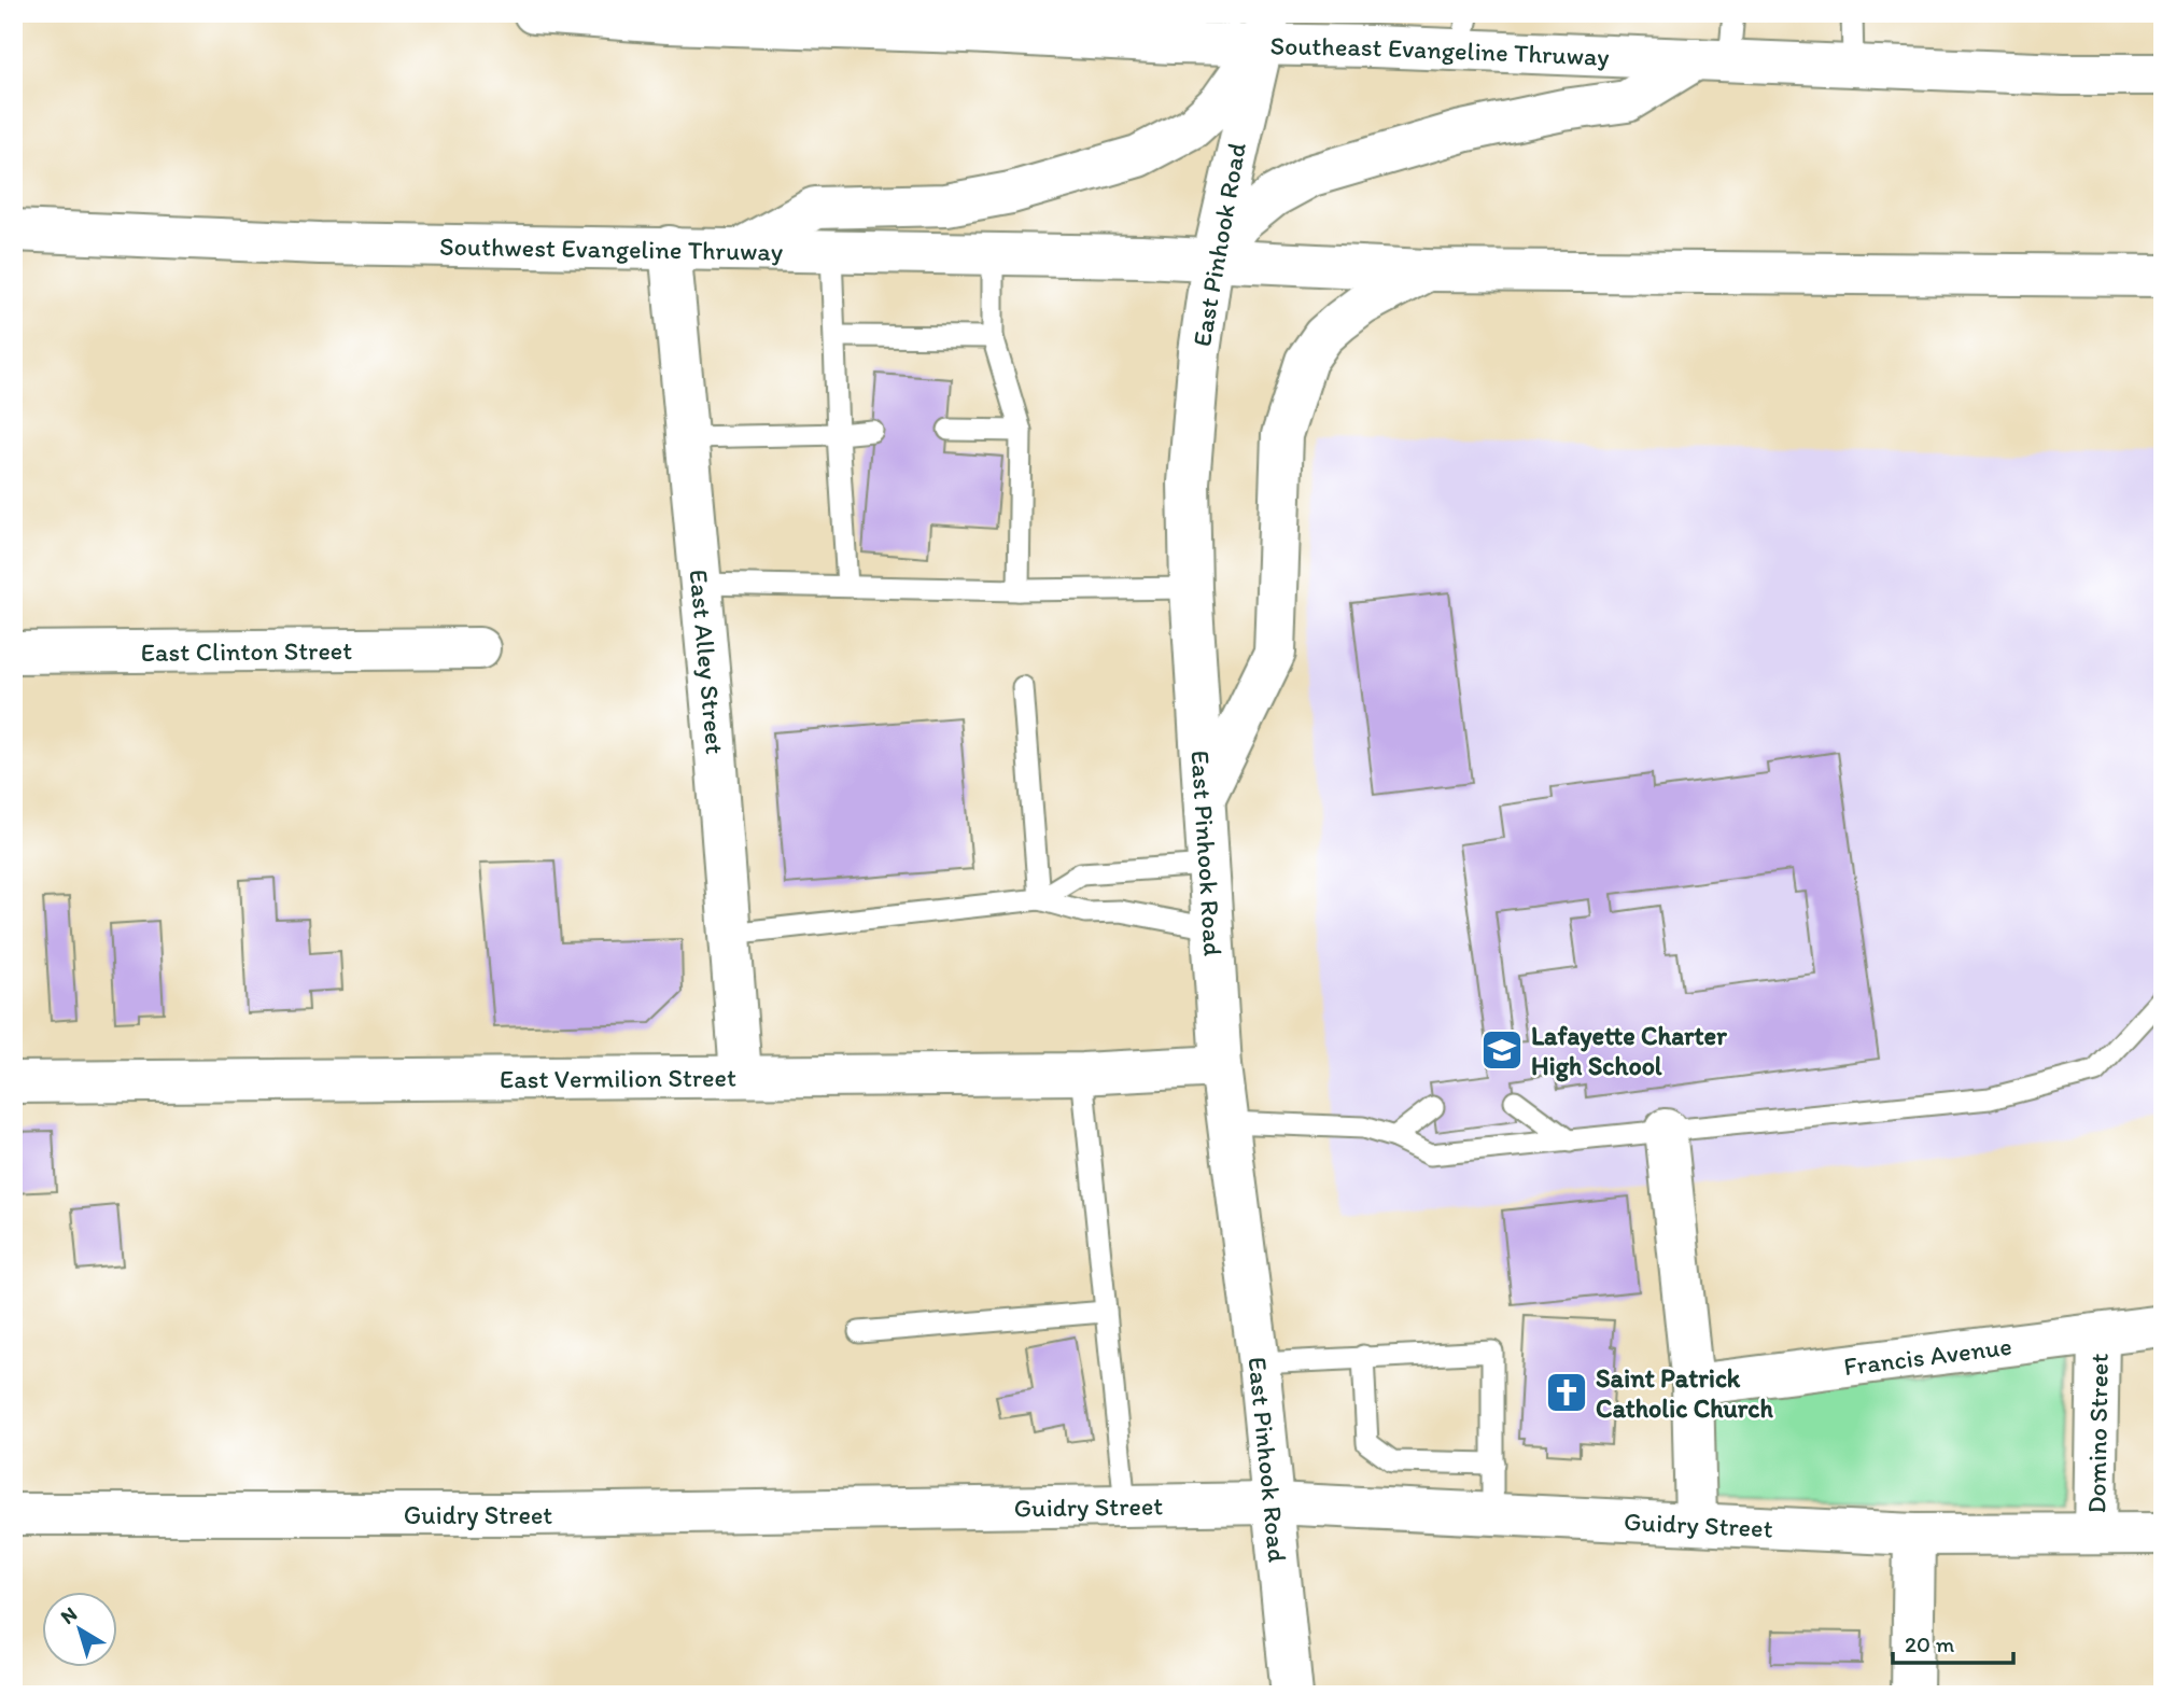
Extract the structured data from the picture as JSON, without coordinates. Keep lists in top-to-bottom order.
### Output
{
  "streets": {
    "main road": [
      "Southeast Evangeline Thruway",
      "East Pinhook Road",
      "Southwest Evangeline Thruway",
      "East Clinton Street",
      "East Alley Street",
      "East Vermilion Street",
      "Francis Avenue",
      "Domino Street",
      "Guidry Street"
    ]
  },
  "crossings": [
    ["Southeast Evangeline Thruway", "East Pinhook Road"],
    ["East Pinhook Road", "Southwest Evangeline Thruway"],
    ["East Pinhook Road", "East Vermilion Street"],
    ["East Pinhook Road", "Guidry Street"],
    ["Southwest Evangeline Thruway", "East Alley Street"],
    ["East Alley Street", "East Vermilion Street"],
    ["Francis Avenue", "Domino Street"],
    ["Domino Street", "Guidry Street"]
  ],
  "places": {
    "school or university": ["Lafayette Charter High School"],
    "church": ["Saint Patrick Catholic Church"]
  },
  "scale_bar": "20 m",
  "north": "top left"
}
